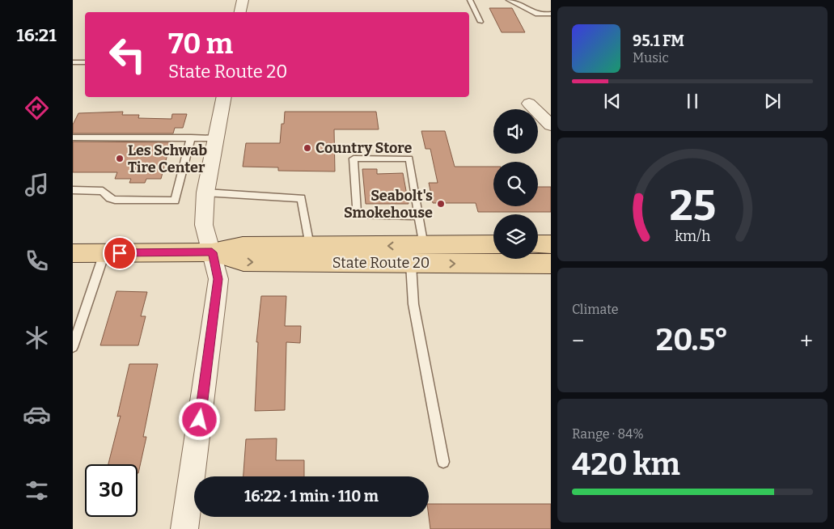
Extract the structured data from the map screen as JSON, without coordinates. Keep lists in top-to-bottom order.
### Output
{
  "streets": {
    "main road": ["State Route 20"]
  },
  "places": ["Country Store", "Les Schwab Tire Center", "Seabolt's Smokehouse"],
  "page": {
    "tabs": "16:21",
    "turn": ["70 m", "State Route 20"],
    "song": ["95.1 FM", "Music"],
    "tile": [
      "Climate",
      ["Range · 84%", "420 km"]
    ],
    "heat": ["−", "20.5°", "+"],
    "limit": "30",
    "trip": "16:22 · 1 min · 110 m",
    "gauge": ["25", "km/h"]
  }
}
